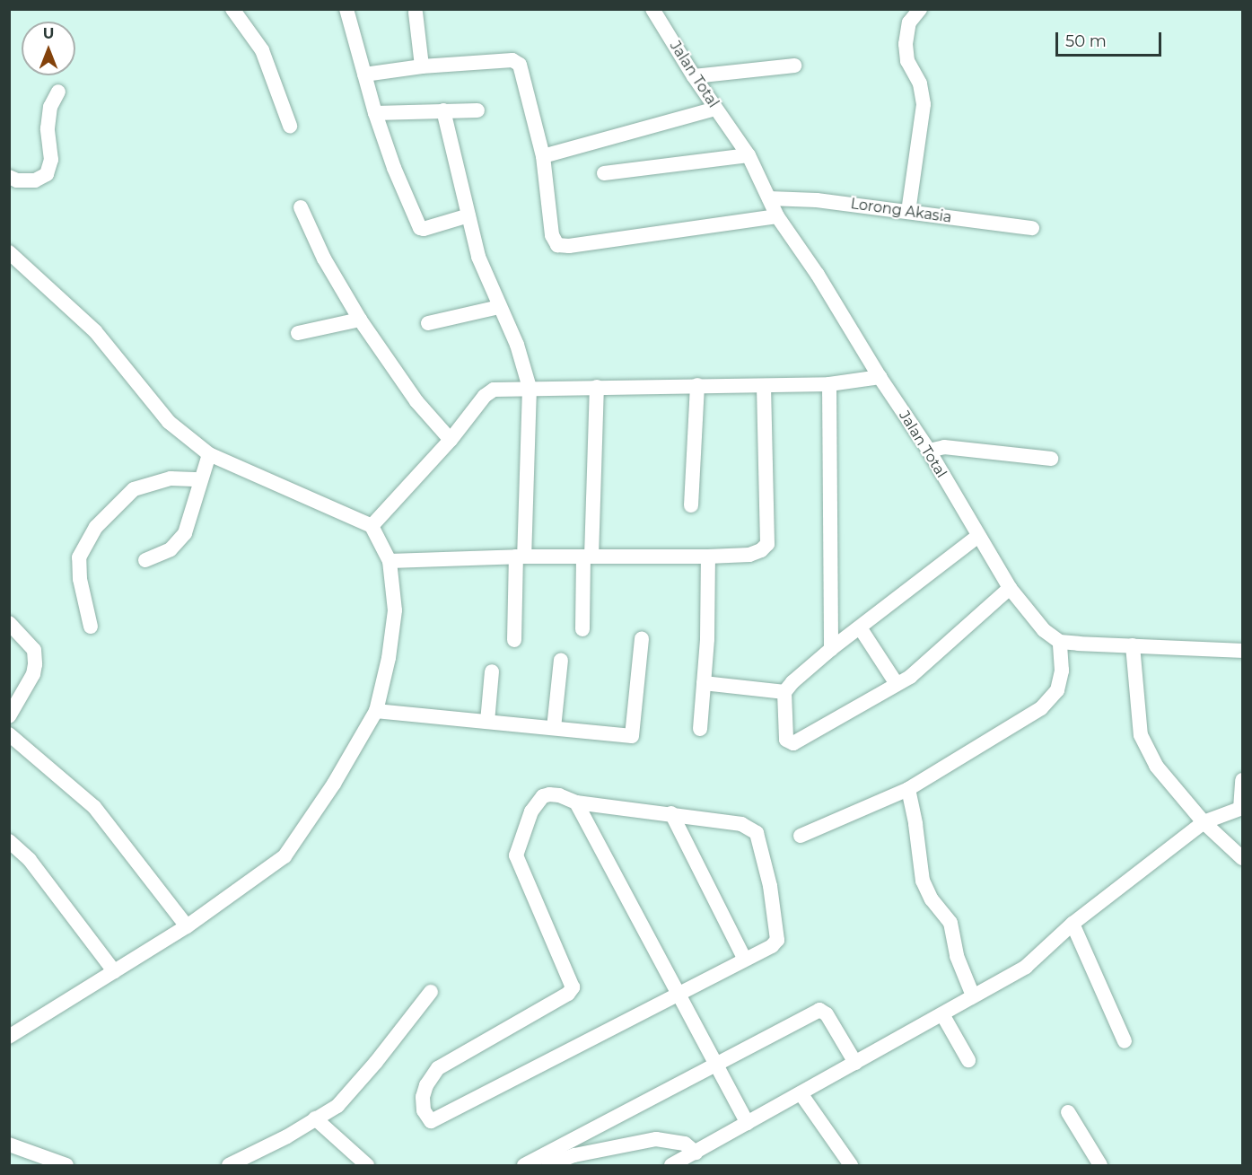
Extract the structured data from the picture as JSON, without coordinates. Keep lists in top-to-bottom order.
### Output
{
  "streets": {
    "street": ["Jalan Total", "Lorong Akasia"]
  },
  "crossings": [
    ["Jalan Total", "Lorong Akasia"]
  ],
  "scale_bar": "50 m",
  "north": "top"
}
